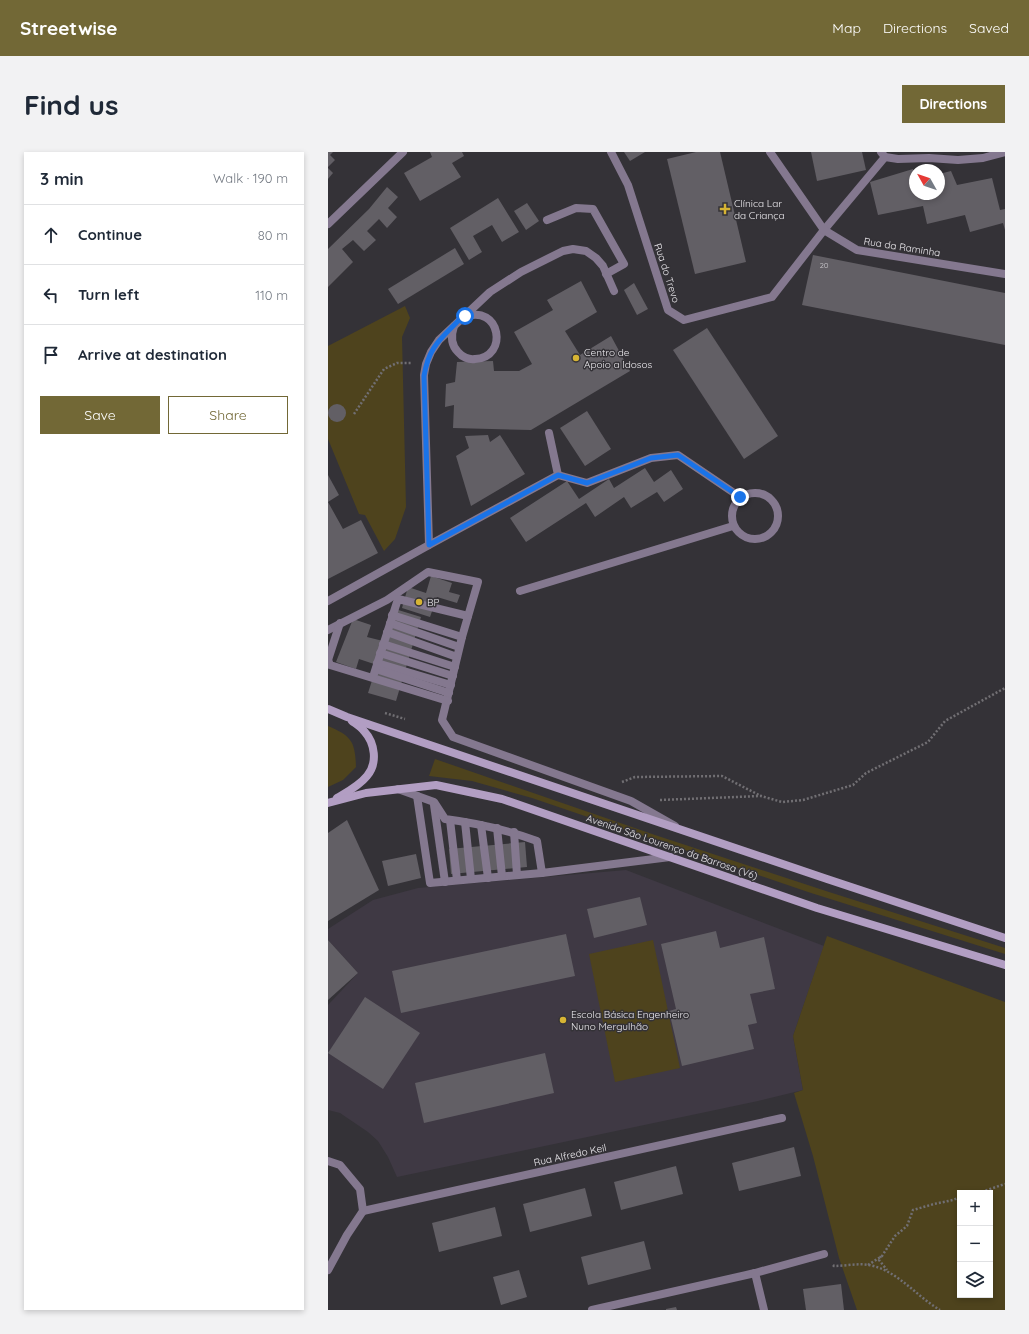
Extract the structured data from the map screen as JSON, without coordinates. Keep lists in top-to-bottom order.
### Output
{
  "streets": {
    "main road": ["Avenida São Lourenço da Barrosa (V6)"],
    "street": ["Rua da Raminha", "Rua do Trevo", "Rua Alfredo Keil"]
  },
  "crossings": [
    ["Rua da Raminha", "Rua do Trevo"]
  ],
  "places": {
    "health": ["Clínica Lar da Criança"],
    "other": ["Centro de Apoio a Idosos", "BP", "Escola Básica Engenheiro Nuno Mergulhão"]
  },
  "house_numbers": ["20"],
  "north": "top left",
  "page": {
    "header": "Streetwise",
    "nav": ["Map", "Directions", "Saved"],
    "buttons": [
      "Directions",
      ["Save", "Share"]
    ],
    "title": "Find us",
    "heading": ["3 min", "Walk · 190 m"],
    "list": [
      ["Continue", "80 m"],
      ["Turn left", "110 m"],
      "Arrive at destination"
    ],
    "map_buttons": ["+", "−"]
  }
}
